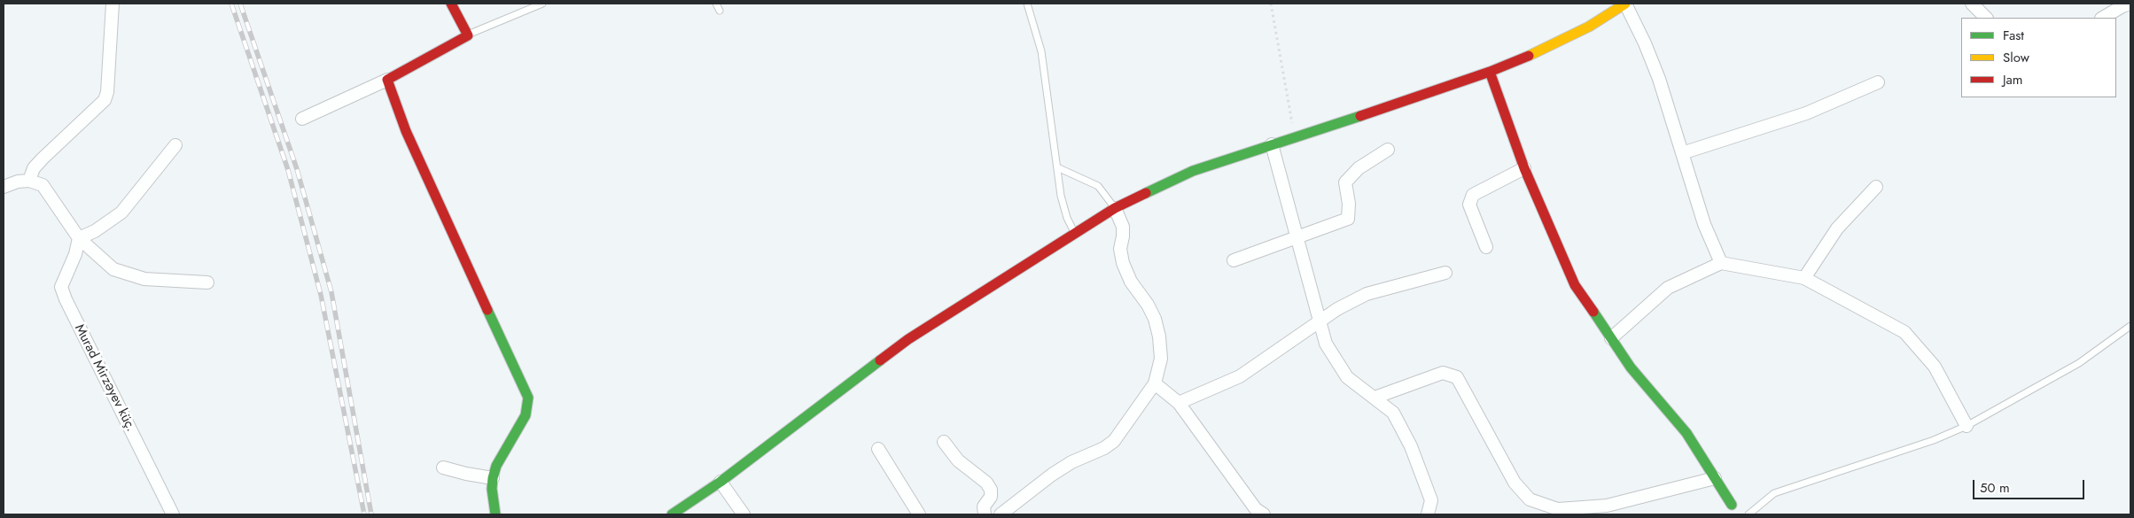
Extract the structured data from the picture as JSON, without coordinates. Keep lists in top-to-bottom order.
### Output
{
  "streets": {
    "street": ["Murad Mirzəyev küç."]
  },
  "legend": ["Fast", "Slow", "Jam"],
  "scale_bar": "50 m"
}
